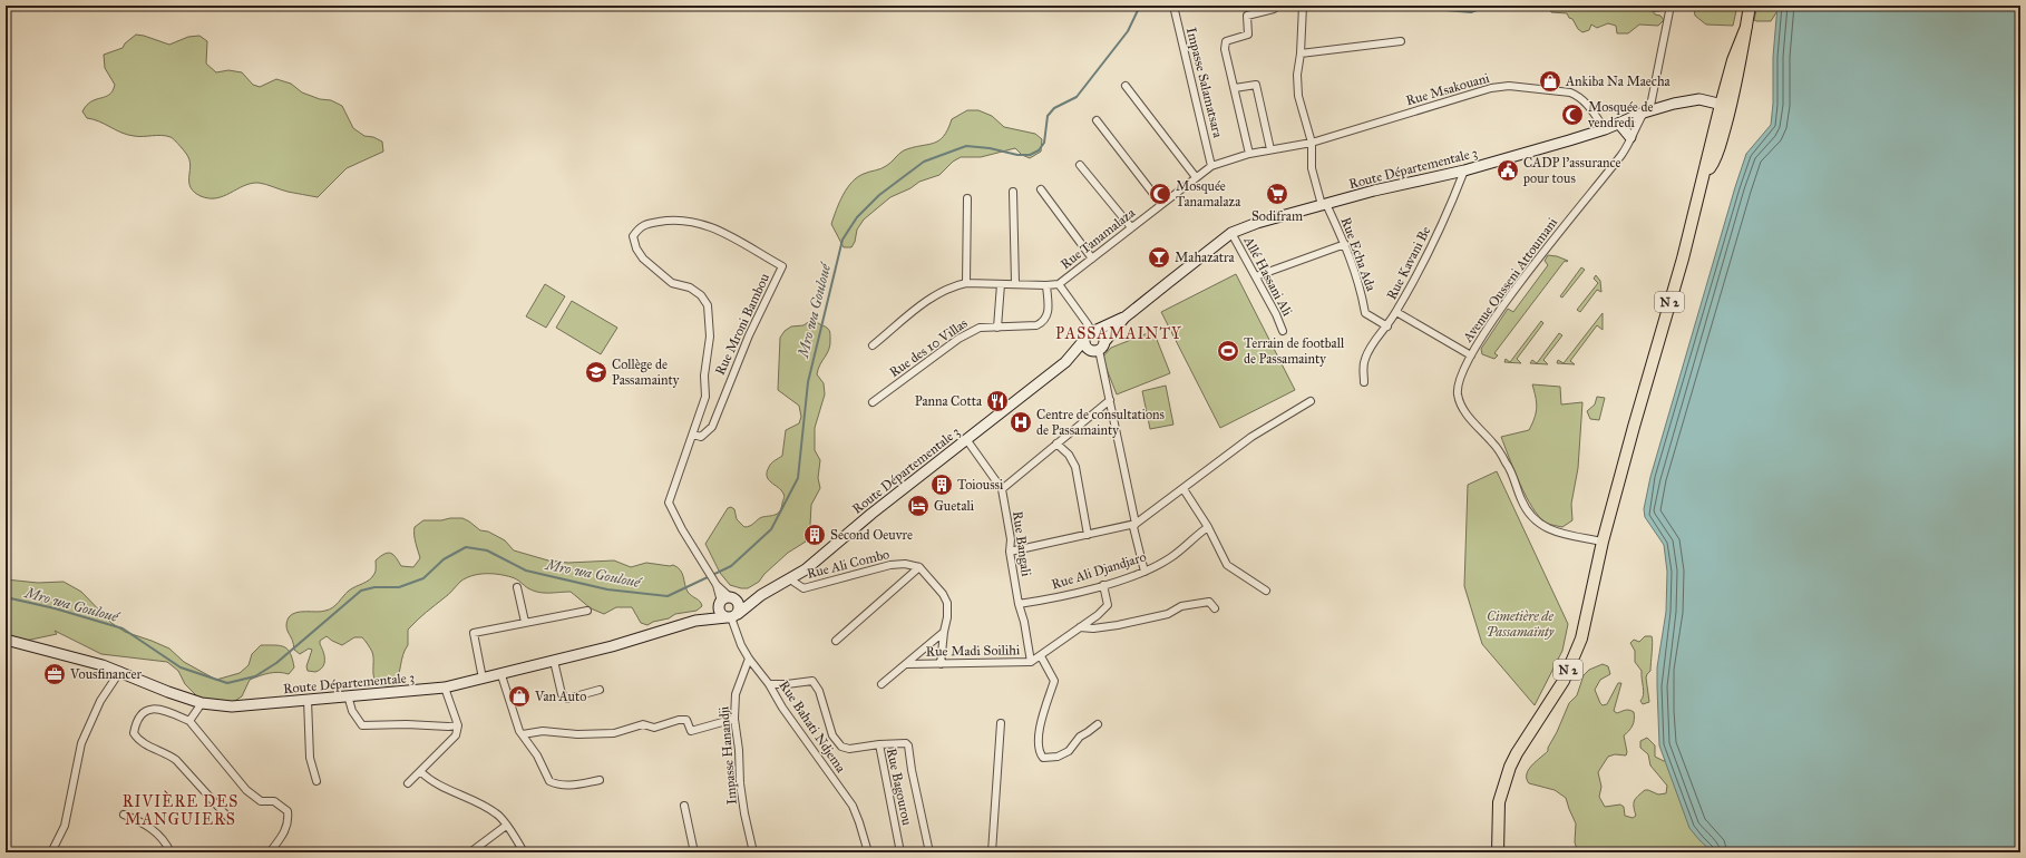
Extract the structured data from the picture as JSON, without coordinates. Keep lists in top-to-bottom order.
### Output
{
  "streets": {
    "main road": ["Route Départementale 3", "N 2"],
    "street": [
      "Impasse Salamatsara",
      "Rue Msakouani",
      "Rue Tanamalaza",
      "Rue Echa Ada",
      "Rue Kavani Be",
      "Allé Hassani Ali",
      "Avenue Ousseni Attoumani",
      "Rue Mroni Bambou",
      "Rue des 10 Villas",
      "Rue Bangali",
      "Rue Ali Combo",
      "Rue Ali Djandjaro",
      "Rue Madi Soilihi",
      "Rue Bahati Ndjema",
      "Impasse Hanandji",
      "Rue Bagourou"
    ]
  },
  "crossings": [
    ["Impasse Salamatsara", "Rue Tanamalaza"],
    ["Rue Msakouani", "Route Départementale 3"],
    ["Rue Msakouani", "Rue Tanamalaza"],
    ["Rue Msakouani", "Rue Echa Ada"],
    ["Route Départementale 3", "Rue Echa Ada"],
    ["Route Départementale 3", "Rue Kavani Be"],
    ["Route Départementale 3", "Allé Hassani Ali"],
    ["Route Départementale 3", "Avenue Ousseni Attoumani"],
    ["Route Départementale 3", "N 2"],
    ["Route Départementale 3", "Rue Bangali"],
    ["Route Départementale 3", "Rue Ali Combo"],
    ["Route Départementale 3", "Rue Bahati Ndjema"],
    ["Rue Tanamalaza", "Rue Echa Ada"],
    ["Rue Tanamalaza", "Rue des 10 Villas"],
    ["Rue Kavani Be", "Avenue Ousseni Attoumani"],
    ["Avenue Ousseni Attoumani", "N 2"],
    ["Rue Bangali", "Rue Ali Djandjaro"],
    ["Rue Bangali", "Rue Madi Soilihi"],
    ["Rue Ali Djandjaro", "Rue Madi Soilihi"],
    ["Rue Bahati Ndjema", "Impasse Hanandji"],
    ["Rue Bahati Ndjema", "Rue Bagourou"]
  ],
  "districts": ["PASSAMAINTY", "RIVIÈRE DES MANGUIERS"],
  "water": ["Mro wa Gouloué"],
  "parks": ["Cimetière de Passamaïnty"],
  "places": {
    "shop": ["Ankiba Na Maecha", "Van Auto"],
    "mosque": ["Mosquée de vendredi", "Mosquée Tanamalaza"],
    "public building": ["CADP l'assurance pour tous"],
    "supermarket": ["Sodifram"],
    "bar": ["Mahazatra"],
    "sports": ["Terrain de football de Passamainty"],
    "school or university": ["Collège de Passamainty"],
    "restaurant": ["Panna Cotta"],
    "hospital": ["Centre de consultations de Passamainty"],
    "building": ["Toioussi", "Second Oeuvre"],
    "hotel": ["Guetali"],
    "office": ["Vousfinancer"]
  }
}
